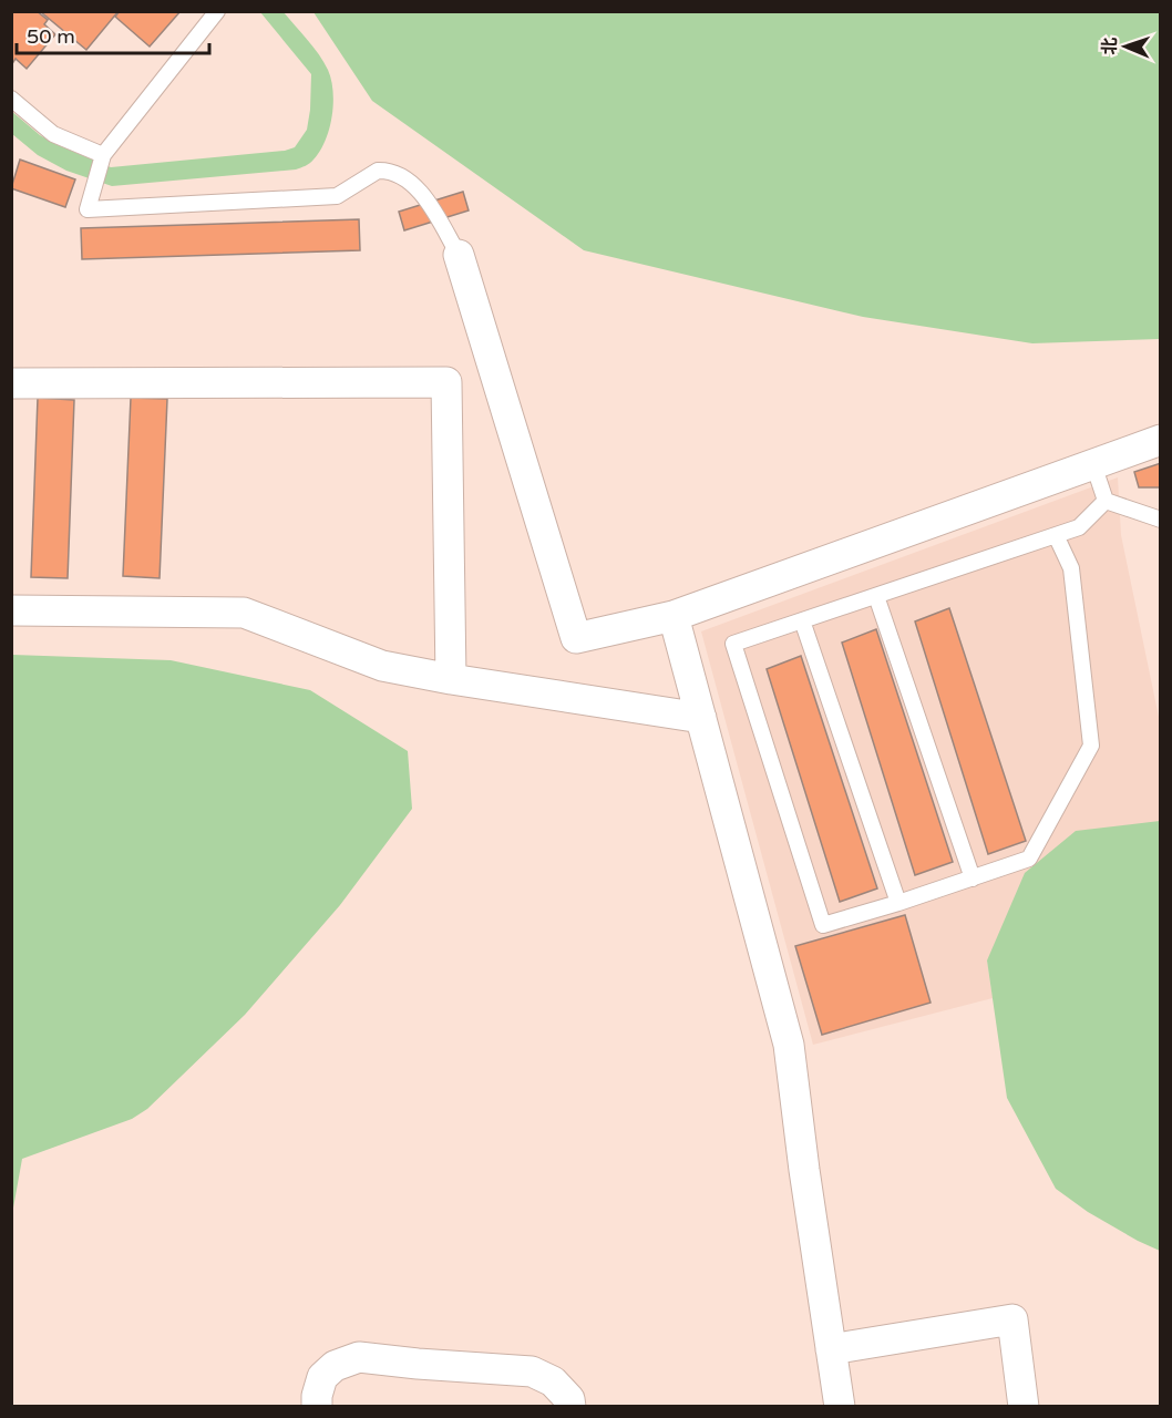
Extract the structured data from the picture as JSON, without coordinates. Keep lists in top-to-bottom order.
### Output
{
  "scale_bar": "50 m",
  "north": "left"
}
